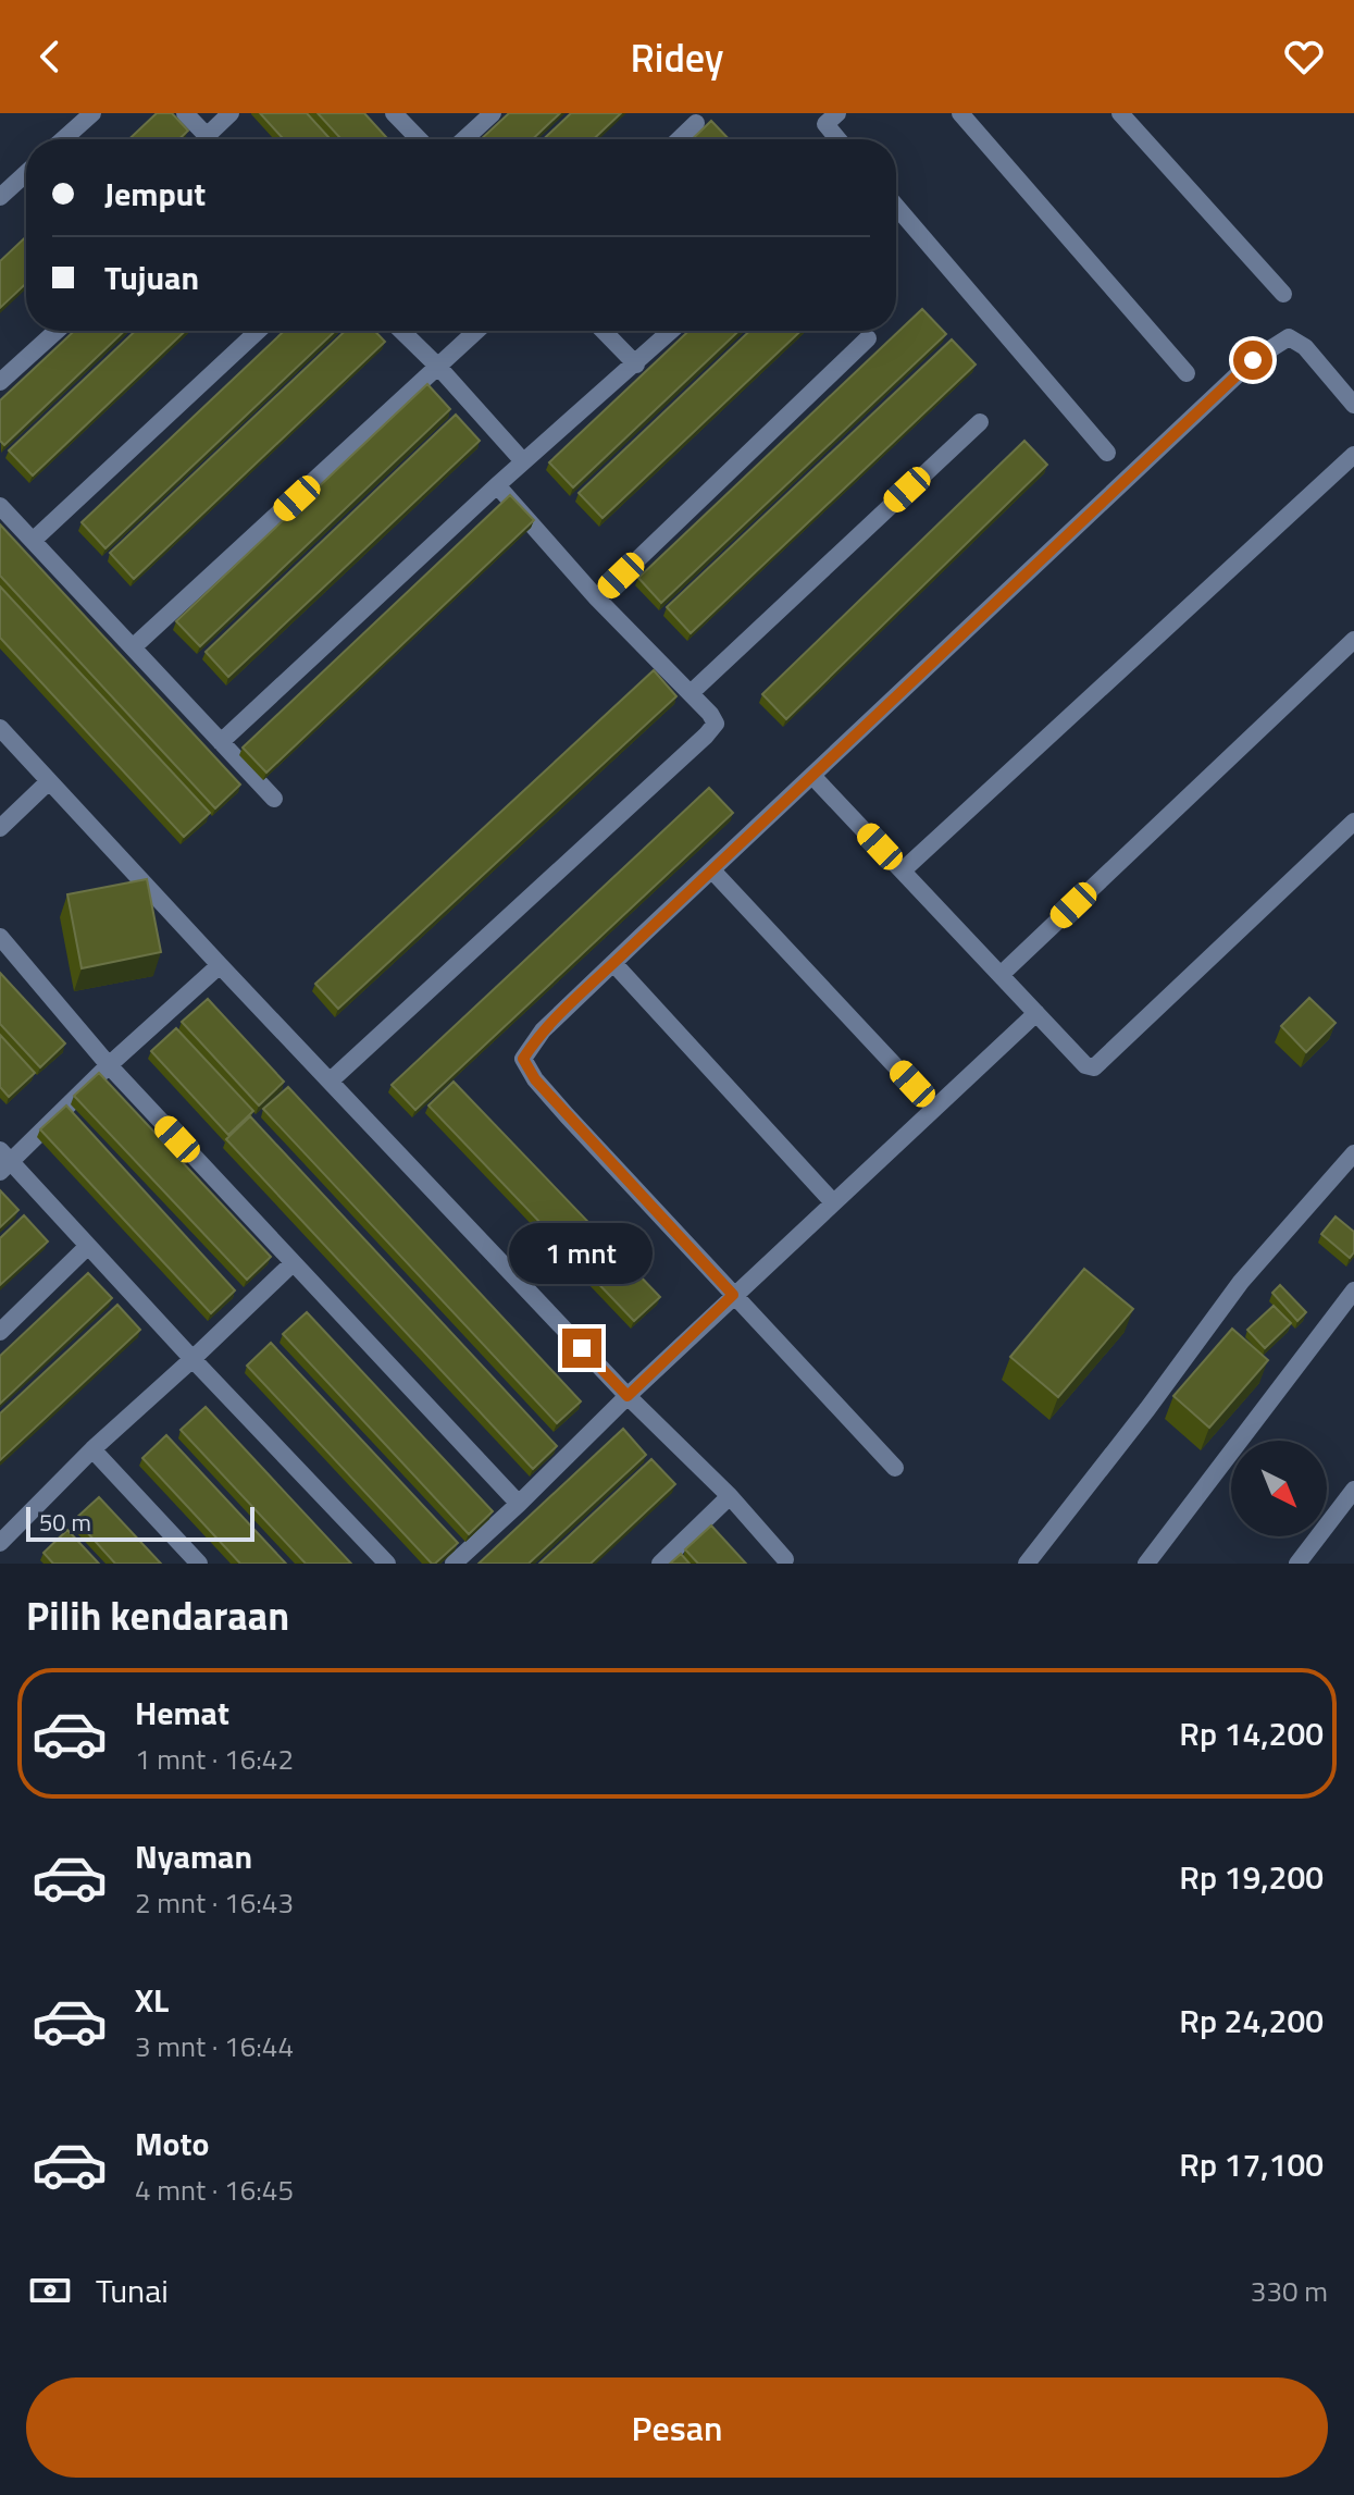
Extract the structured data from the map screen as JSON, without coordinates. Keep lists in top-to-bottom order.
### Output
{
  "scale_bar": "50 m",
  "north": "bottom right",
  "page": {
    "header": "Ridey",
    "banner": ["Jemput", "Tujuan"],
    "bubble": "1 mnt",
    "scale": "50 m",
    "heading": "Pilih kendaraan",
    "list": [
      {
        "name": "Hemat",
        "note": "1 mnt · 16:42",
        "value": "Rp 14,200"
      },
      {
        "name": "Nyaman",
        "note": "2 mnt · 16:43",
        "value": "Rp 19,200"
      },
      {
        "name": "XL",
        "note": "3 mnt · 16:44",
        "value": "Rp 24,200"
      },
      {
        "name": "Moto",
        "note": "4 mnt · 16:45",
        "value": "Rp 17,100"
      }
    ],
    "pay": ["Tunai", "330 m"],
    "buttons": "Pesan"
  }
}
